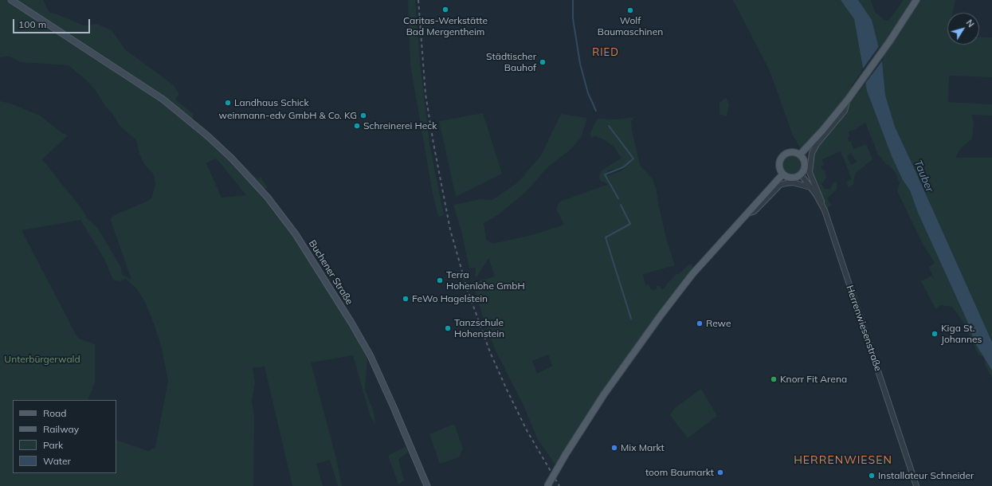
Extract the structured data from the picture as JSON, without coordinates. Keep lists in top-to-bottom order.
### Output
{
  "streets": {
    "main road": ["Buchener Straße"],
    "street": ["Herrenwiesenstraße"]
  },
  "districts": ["RIED", "HERRENWIESEN"],
  "water": ["Tauber"],
  "parks": ["Unterbürgerwald"],
  "places": [
    "Caritas-Werkstätte Bad Mergentheim",
    "Wolf Baumaschinen",
    "Städtischer Bauhof",
    "Landhaus Schick",
    "weinmann-edv GmbH & Co. KG",
    "Schreinerei Heck",
    "Terra Hohenlohe GmbH",
    "FeWo Hagelstein",
    "Rewe",
    "Tanzschule Hohenstein",
    "Kiga St. Johannes",
    "Knorr Fit Arena",
    "Mix Markt",
    "toom Baumarkt",
    "Installateur Schneider"
  ],
  "legend": [
    "Road",
    "Railway",
    "Park",
    "Water"
  ],
  "scale_bar": "100 m",
  "north": "top right"
}
